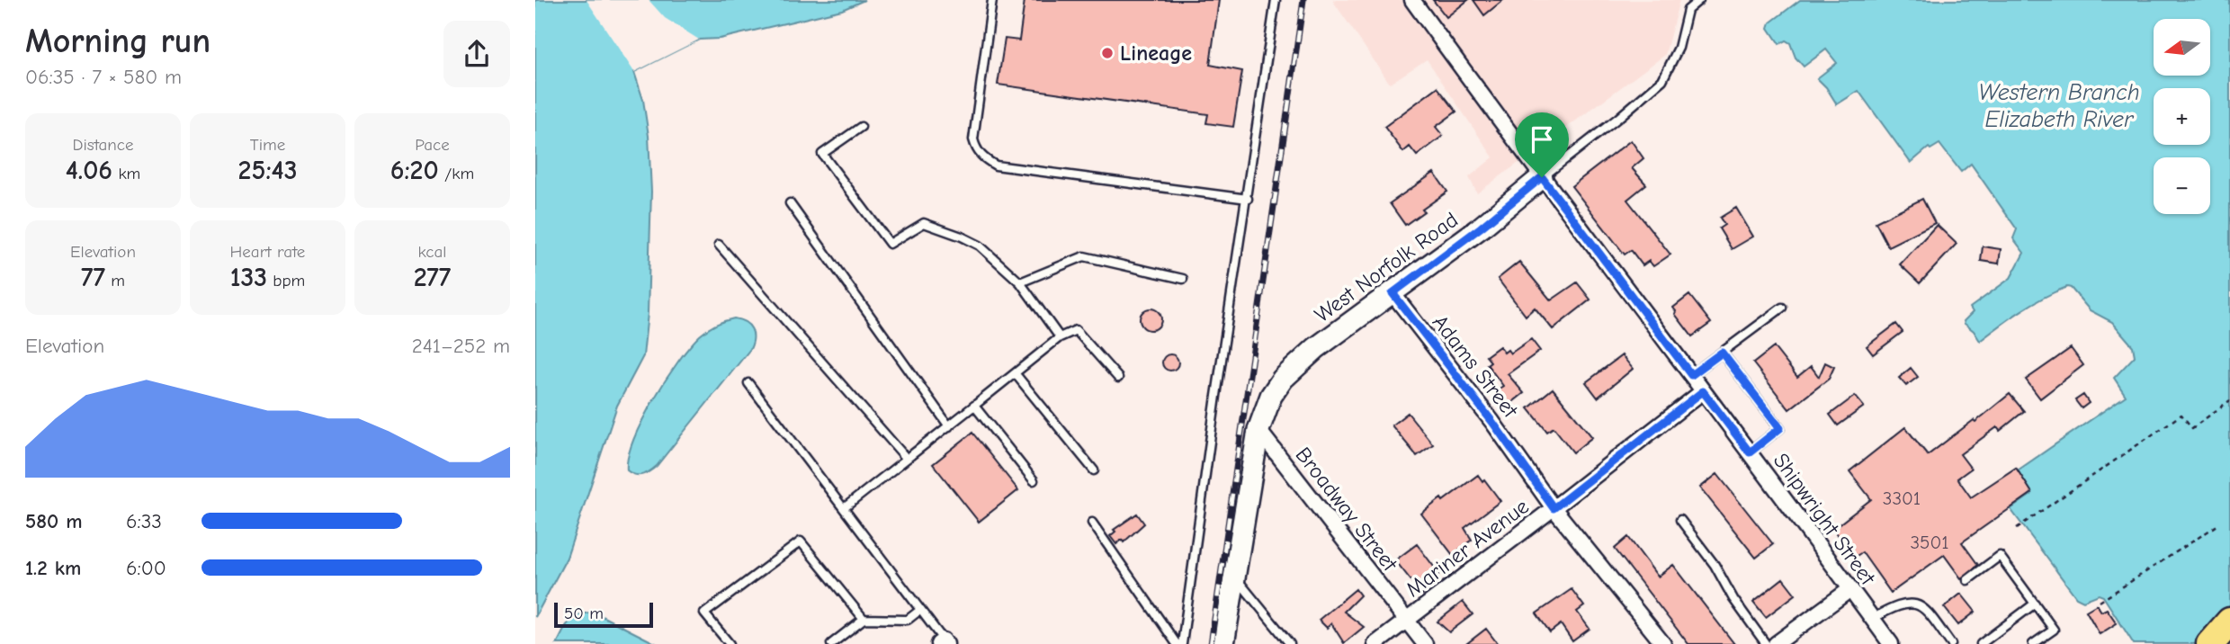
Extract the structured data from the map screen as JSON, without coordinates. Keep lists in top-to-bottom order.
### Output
{
  "streets": {
    "street": [
      "West Norfolk Road",
      "Adams Street",
      "Broadway Street",
      "Shipwright Street",
      "Mariner Avenue"
    ]
  },
  "crossings": [
    ["West Norfolk Road", "Adams Street"],
    ["West Norfolk Road", "Broadway Street"],
    ["West Norfolk Road", "Shipwright Street"],
    ["Adams Street", "Mariner Avenue"],
    ["Broadway Street", "Mariner Avenue"],
    ["Shipwright Street", "Mariner Avenue"]
  ],
  "water": ["Western Branch Elizabeth River"],
  "places": ["Lineage"],
  "house_numbers": ["3301", "3501"],
  "scale_bar": "50 m",
  "north": "left",
  "page": {
    "heading": ["Morning run", "06:35 · 7 × 580 m"],
    "map_buttons": ["+", "−"],
    "stats": [
      ["Distance", "4.06 km"],
      ["Time", "25:43"],
      ["Pace", "6:20 /km"],
      ["Elevation", "77 m"],
      ["Heart rate", "133 bpm"],
      ["kcal", "277"]
    ],
    "chart": ["Elevation", "241–252 m"],
    "list": [
      {
        "name": "580 m",
        "note": "6:33"
      },
      {
        "name": "1.2 km",
        "note": "6:00"
      }
    ],
    "scale": "50 m"
  }
}
